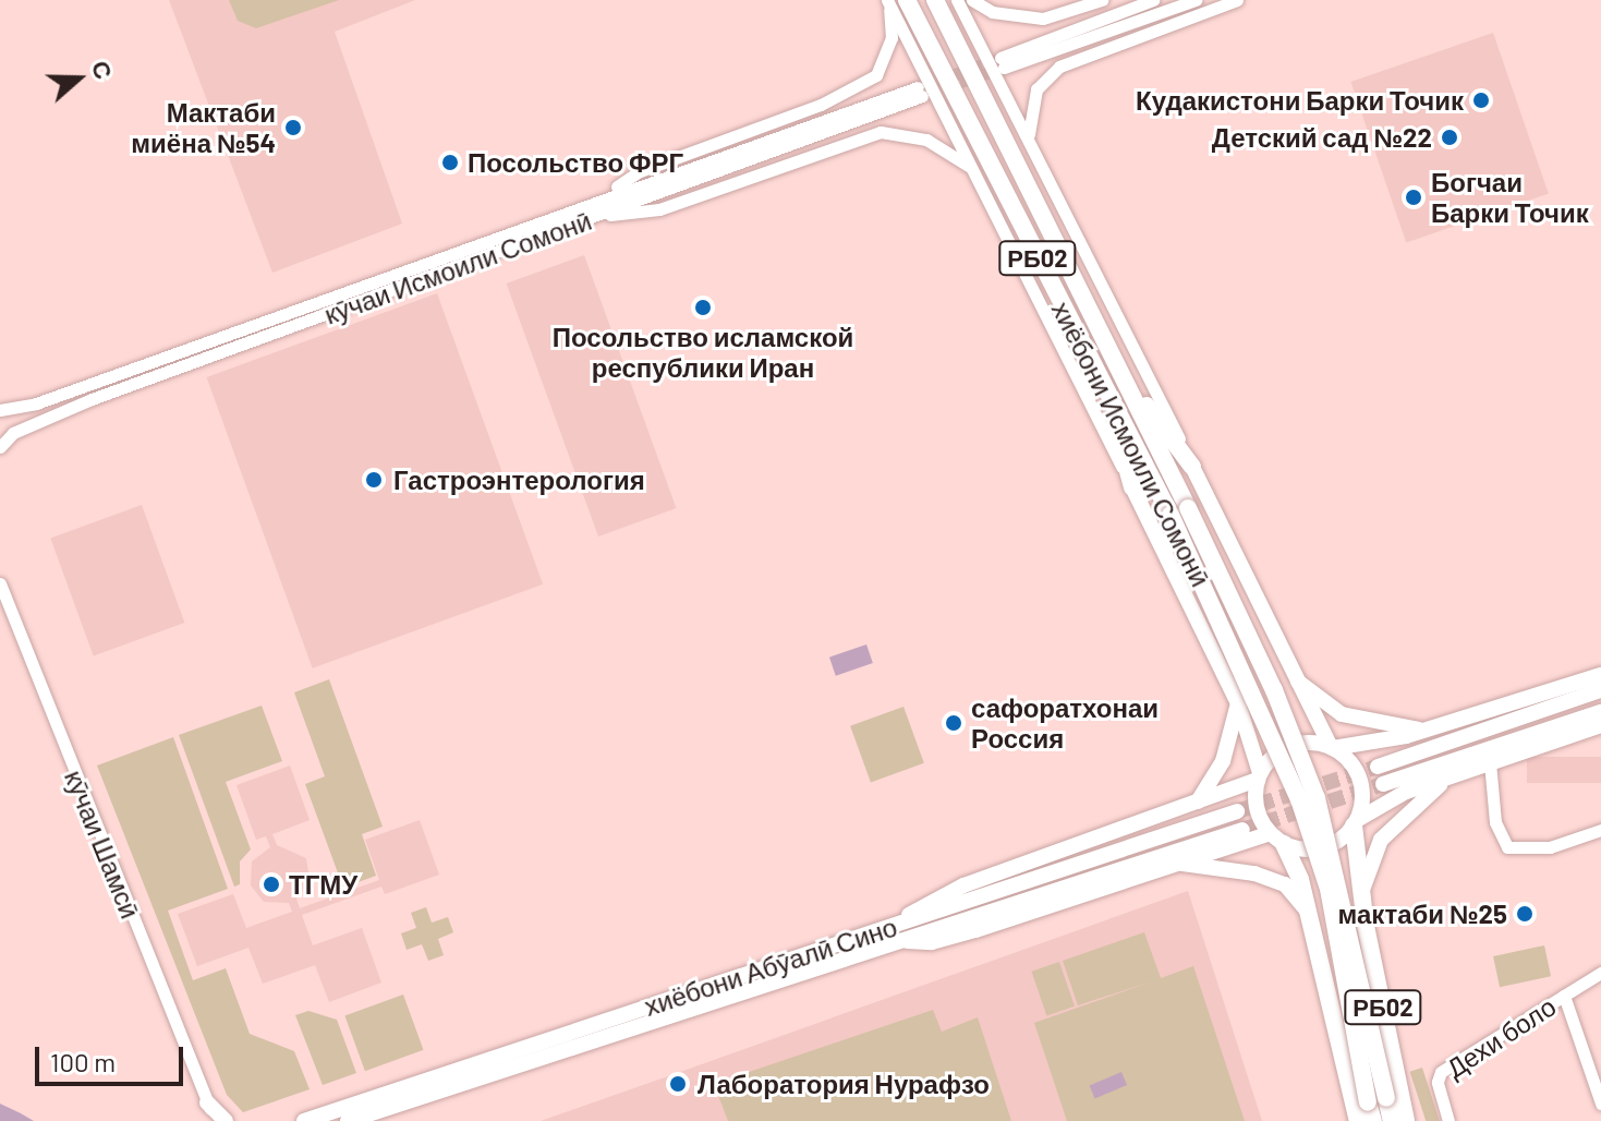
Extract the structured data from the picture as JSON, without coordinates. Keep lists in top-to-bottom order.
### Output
{
  "streets": {
    "highway": ["РБ02", "хиёбони Исмоили Сомонӣ"],
    "main road": ["хиёбони Абӯалӣ Сино"],
    "street": ["кӯчаи Исмоили Сомонӣ", "кӯчаи Шамсӣ", "Дехи боло"]
  },
  "places": [
    "Кудакистони Барки Точик",
    "Мактаби миёна №54",
    "Детский сад №22",
    "Посольство ФРГ",
    "Богчаи Барки Точик",
    "Посольство исламской республики Иран",
    "Гастроэнтерология",
    "сафоратхонаи Россия",
    "ТГМУ",
    "мактаби №25",
    "Лаборатория Нурафзо"
  ],
  "scale_bar": "100 m",
  "north": "right"
}
